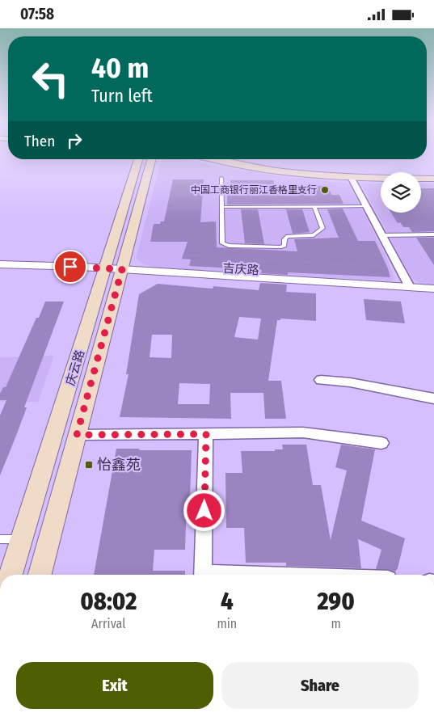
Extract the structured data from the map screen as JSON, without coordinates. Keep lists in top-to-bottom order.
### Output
{
  "streets": {
    "main road": ["庆云路"],
    "street": ["吉庆路"]
  },
  "crossings": [
    ["吉庆路", "庆云路"]
  ],
  "places": {
    "other": ["中国工商银行丽江香格里支行"],
    "transit": ["怡鑫苑"]
  },
  "page": {
    "status": "07:58",
    "turn": ["40 m", "Turn left"],
    "then": "Then",
    "eta": [
      "08:02",
      "Arrival",
      "4",
      "min",
      "290",
      "m"
    ],
    "buttons": ["Exit", "Share"]
  }
}
